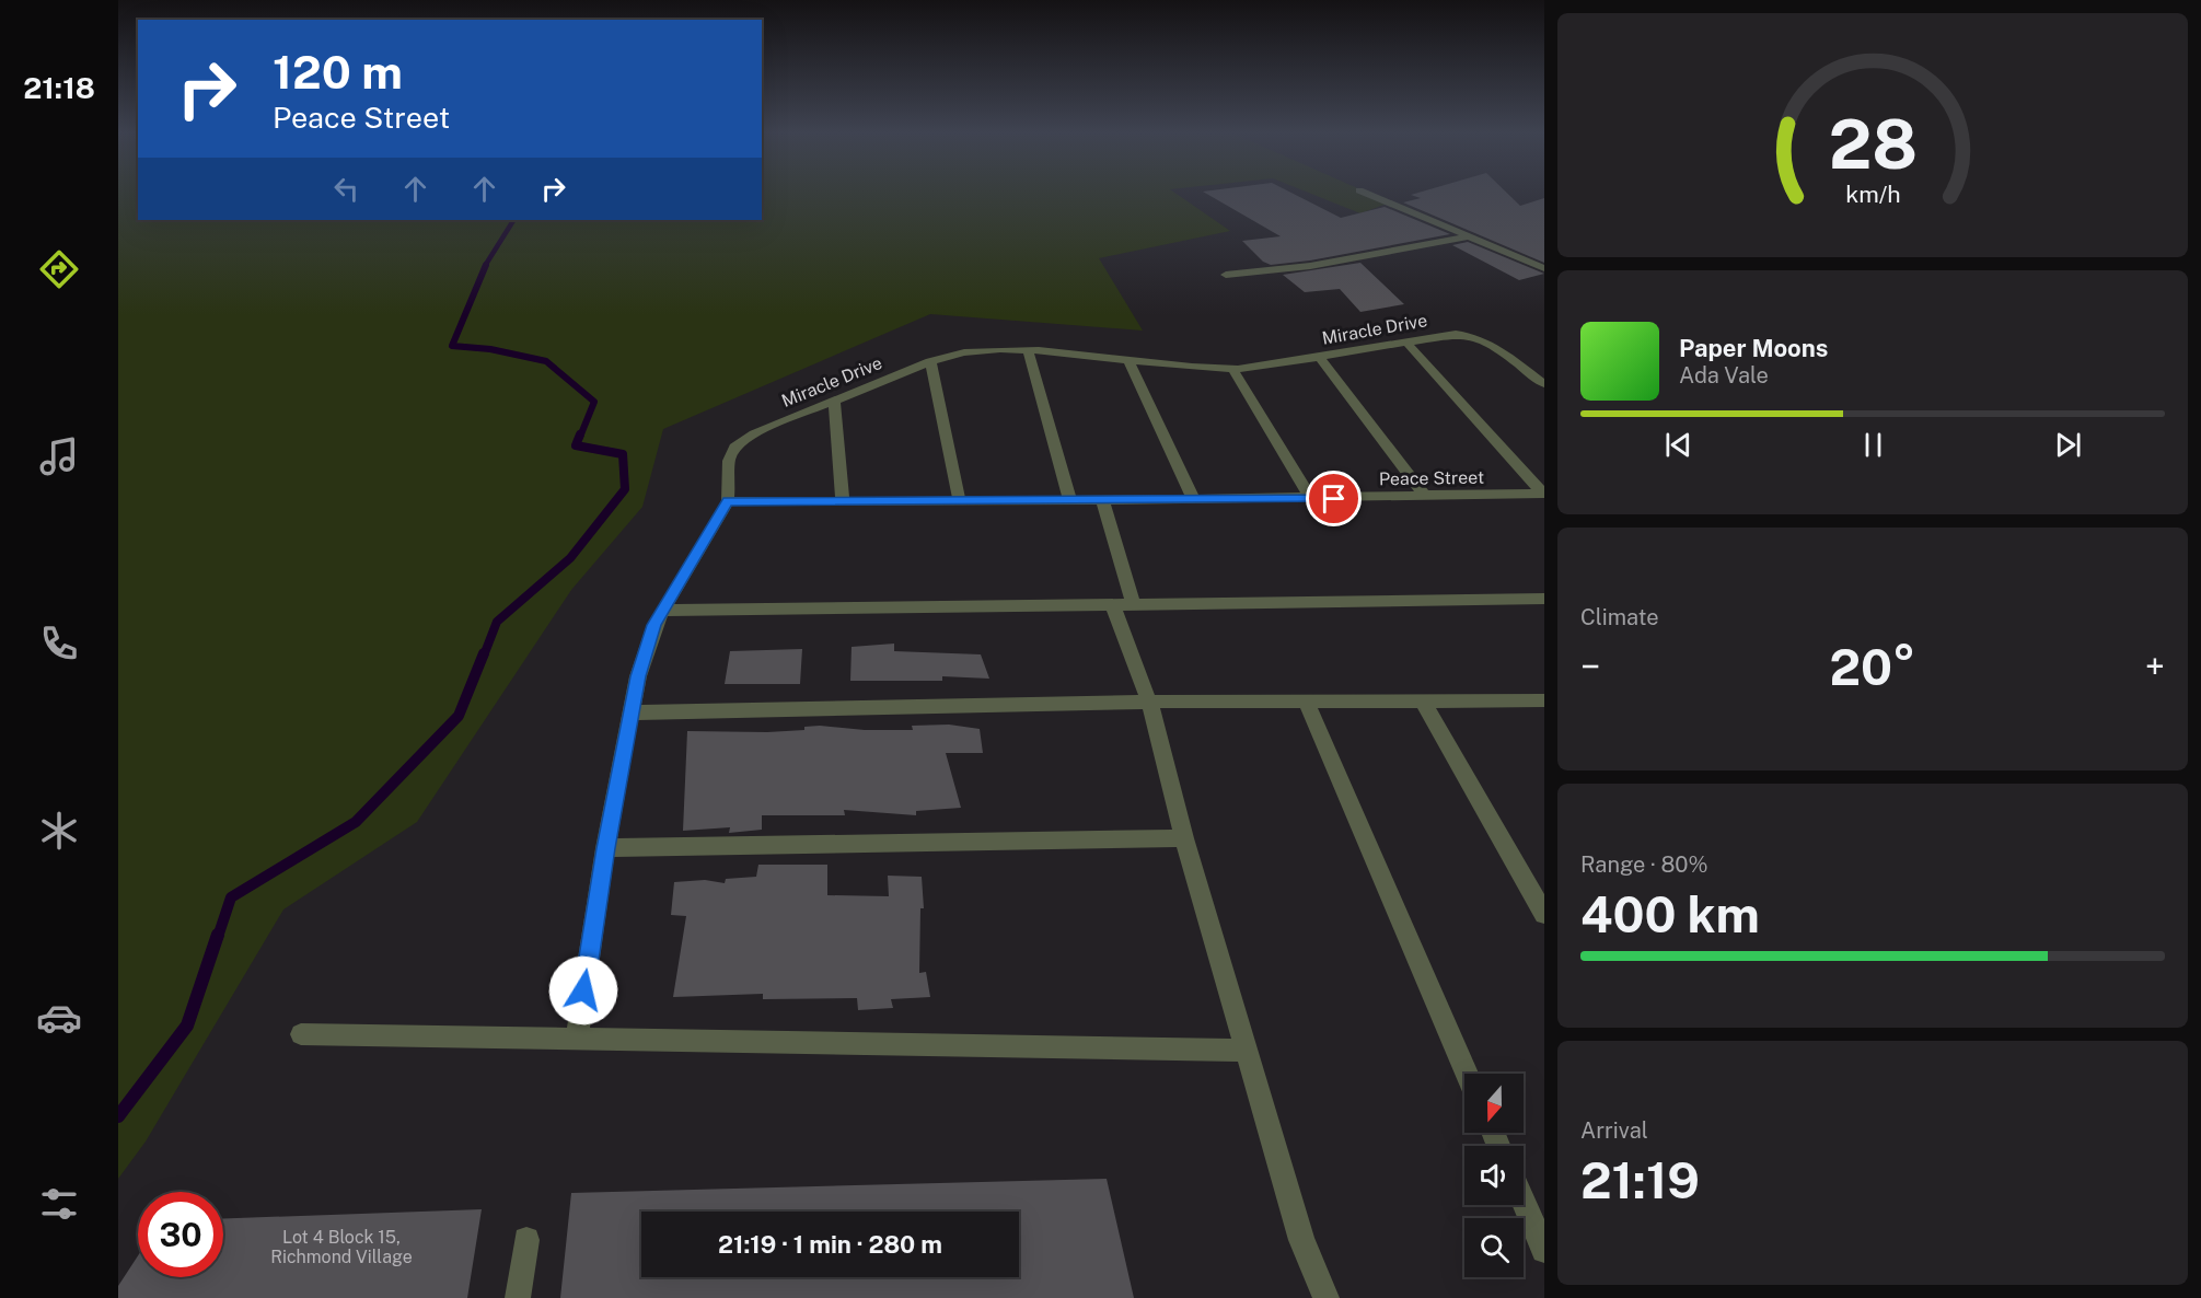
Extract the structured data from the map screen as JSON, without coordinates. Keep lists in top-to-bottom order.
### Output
{
  "streets": {
    "street": ["Miracle Drive", "Peace Street"]
  },
  "crossings": [
    ["Miracle Drive", "Peace Street"]
  ],
  "house_numbers": ["Lot 4 Block 15, Richmond Village"],
  "north": "bottom",
  "page": {
    "tabs": "21:18",
    "turn": ["120 m", "Peace Street"],
    "song": ["Paper Moons", "Ada Vale"],
    "tile": [
      "Climate",
      ["Range · 80%", "400 km"],
      ["Arrival", "21:19"]
    ],
    "heat": ["−", "20°", "+"],
    "limit": "30",
    "trip": "21:19 · 1 min · 280 m",
    "gauge": ["28", "km/h"]
  }
}
